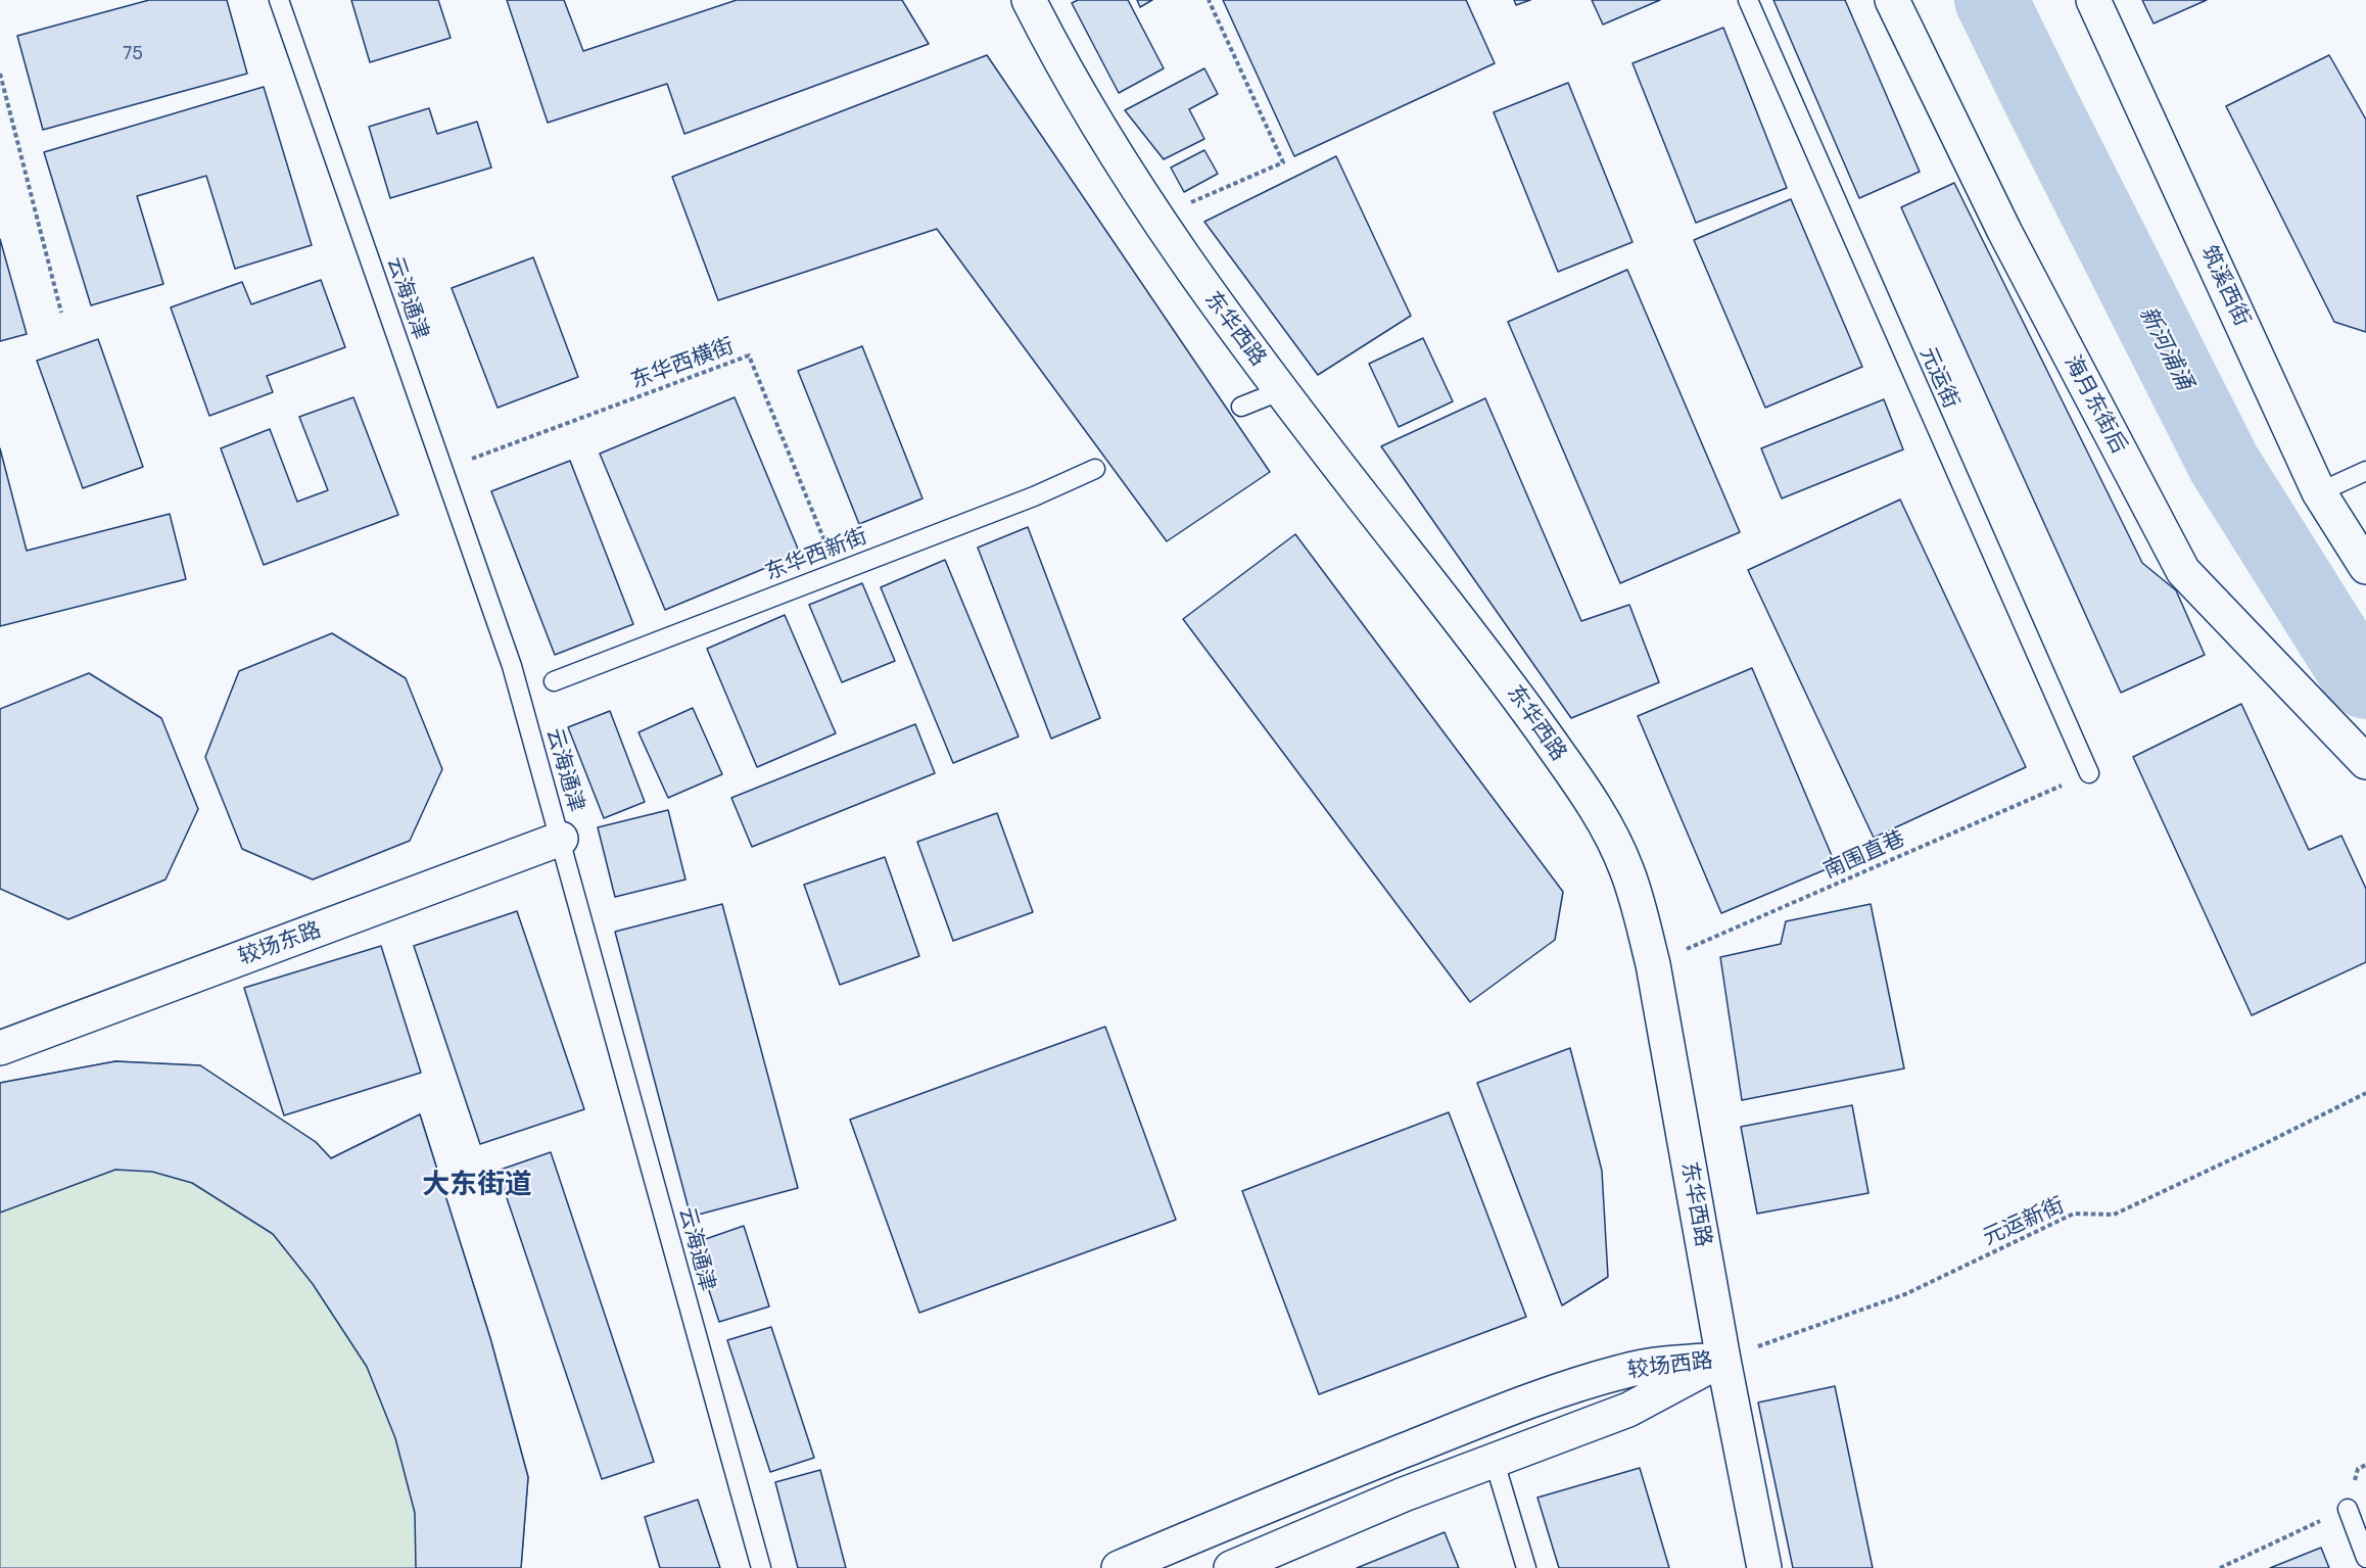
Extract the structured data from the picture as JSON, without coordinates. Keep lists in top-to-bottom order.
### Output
{
  "streets": {
    "street": [
      "筑溪西街",
      "东华西路",
      "海月东街后",
      "较场东路",
      "较场西路"
    ],
    "lane": ["云海通津", "元运街", "东华西新街"],
    "path": ["东华西横街", "南围直巷", "元运新街"]
  },
  "crossings": [
    ["云海通津", "东华西横街"],
    ["云海通津", "较场东路"],
    ["东华西路", "南围直巷"],
    ["东华西路", "元运新街"],
    ["东华西路", "较场西路"],
    ["东华西横街", "东华西新街"],
    ["元运街", "南围直巷"],
    ["元运新街", "较场西路"]
  ],
  "districts": ["大东街道"],
  "water": ["新河浦涌"],
  "house_numbers": ["75"]
}
